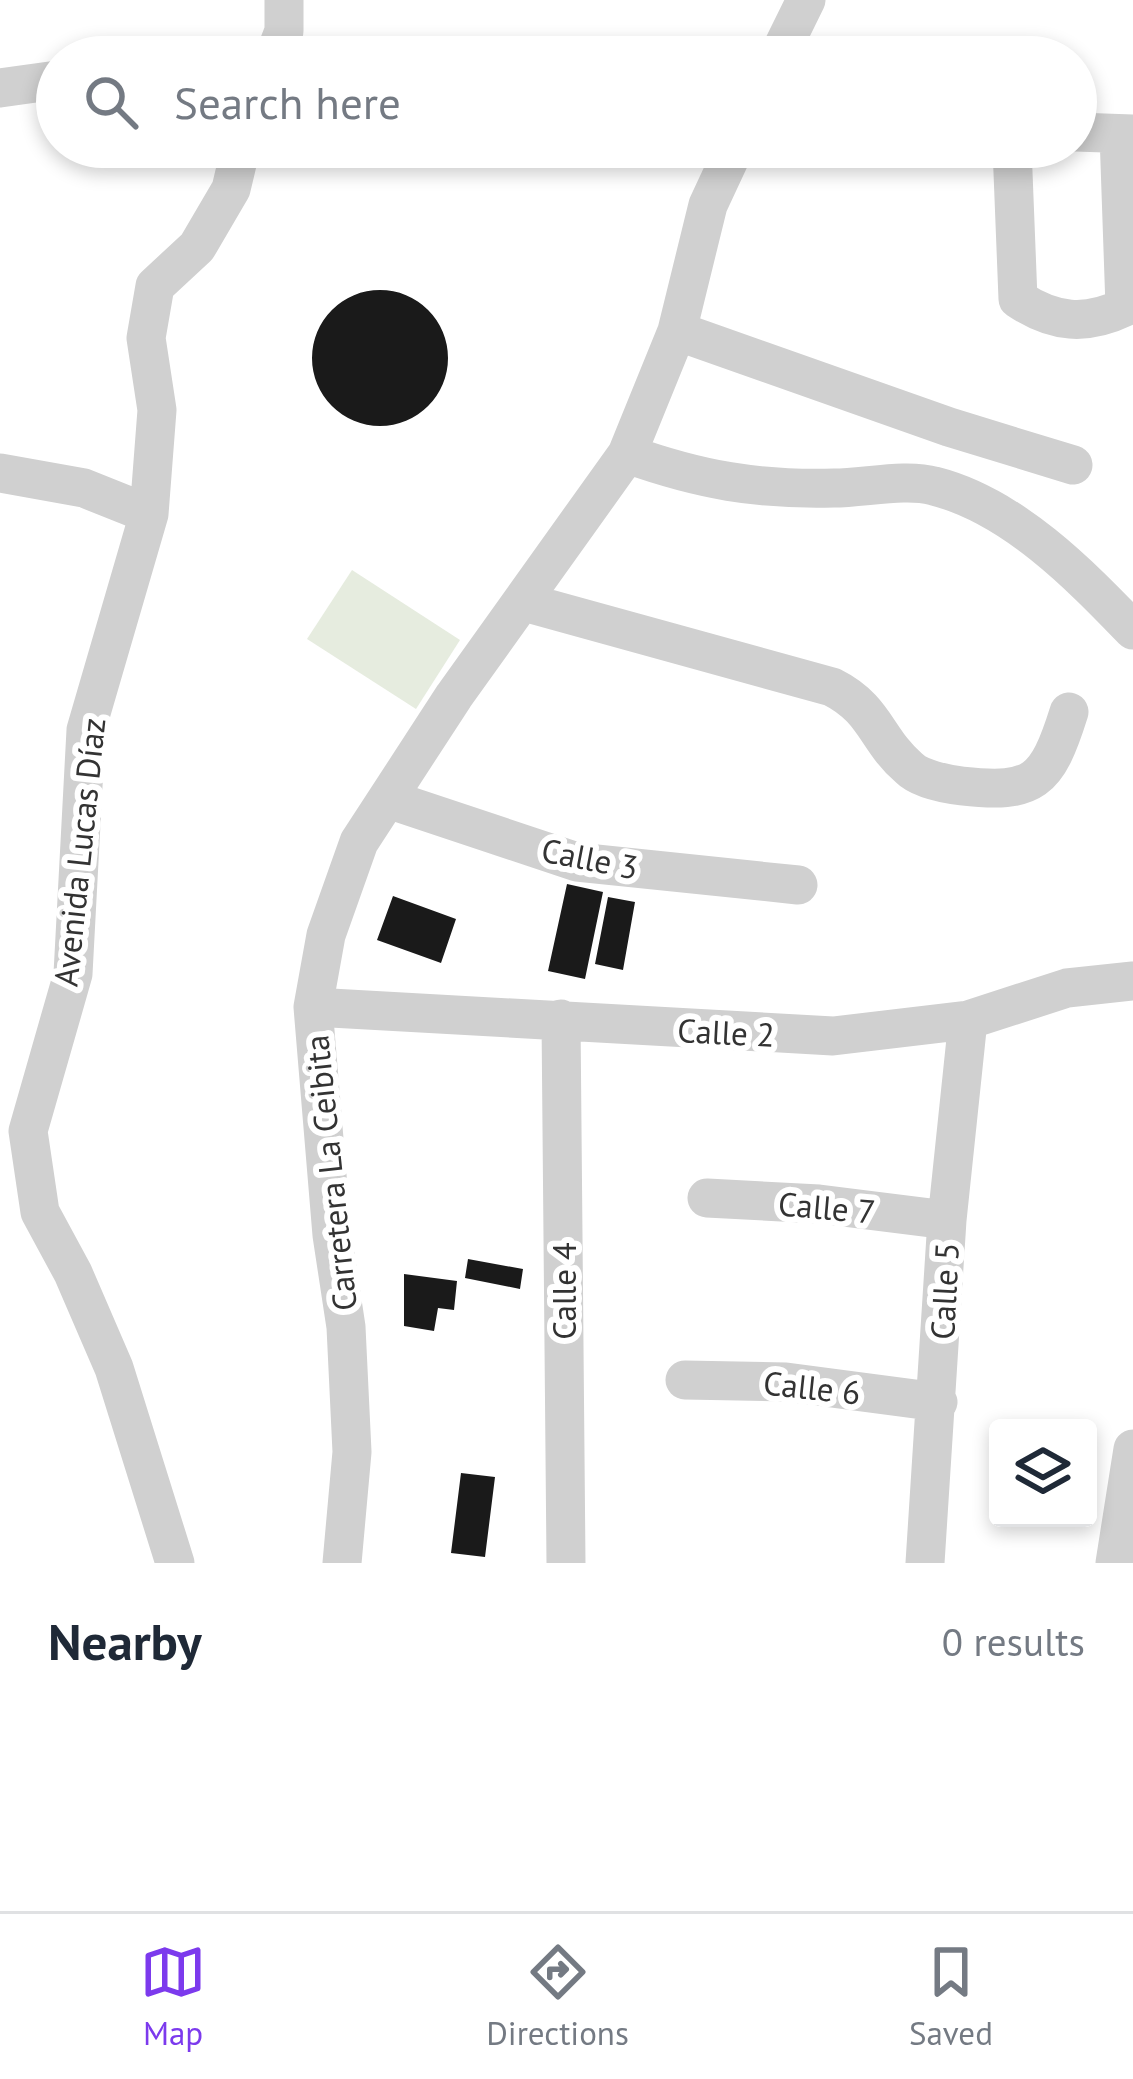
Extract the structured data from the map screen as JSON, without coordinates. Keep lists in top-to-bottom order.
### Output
{
  "streets": {
    "street": [
      "Avenida Lucas Díaz",
      "Calle 3",
      "Calle 2",
      "Carretera La Ceibita",
      "Calle 7",
      "Calle 4",
      "Calle 5",
      "Calle 6"
    ]
  },
  "crossings": [
    ["Calle 3", "Carretera La Ceibita"],
    ["Calle 2", "Carretera La Ceibita"],
    ["Calle 2", "Calle 4"],
    ["Calle 2", "Calle 5"],
    ["Calle 7", "Calle 5"],
    ["Calle 5", "Calle 6"]
  ],
  "page": {
    "search": "Search here",
    "heading": ["Nearby", "0 results"],
    "nav": ["Map", "Directions", "Saved"]
  }
}
